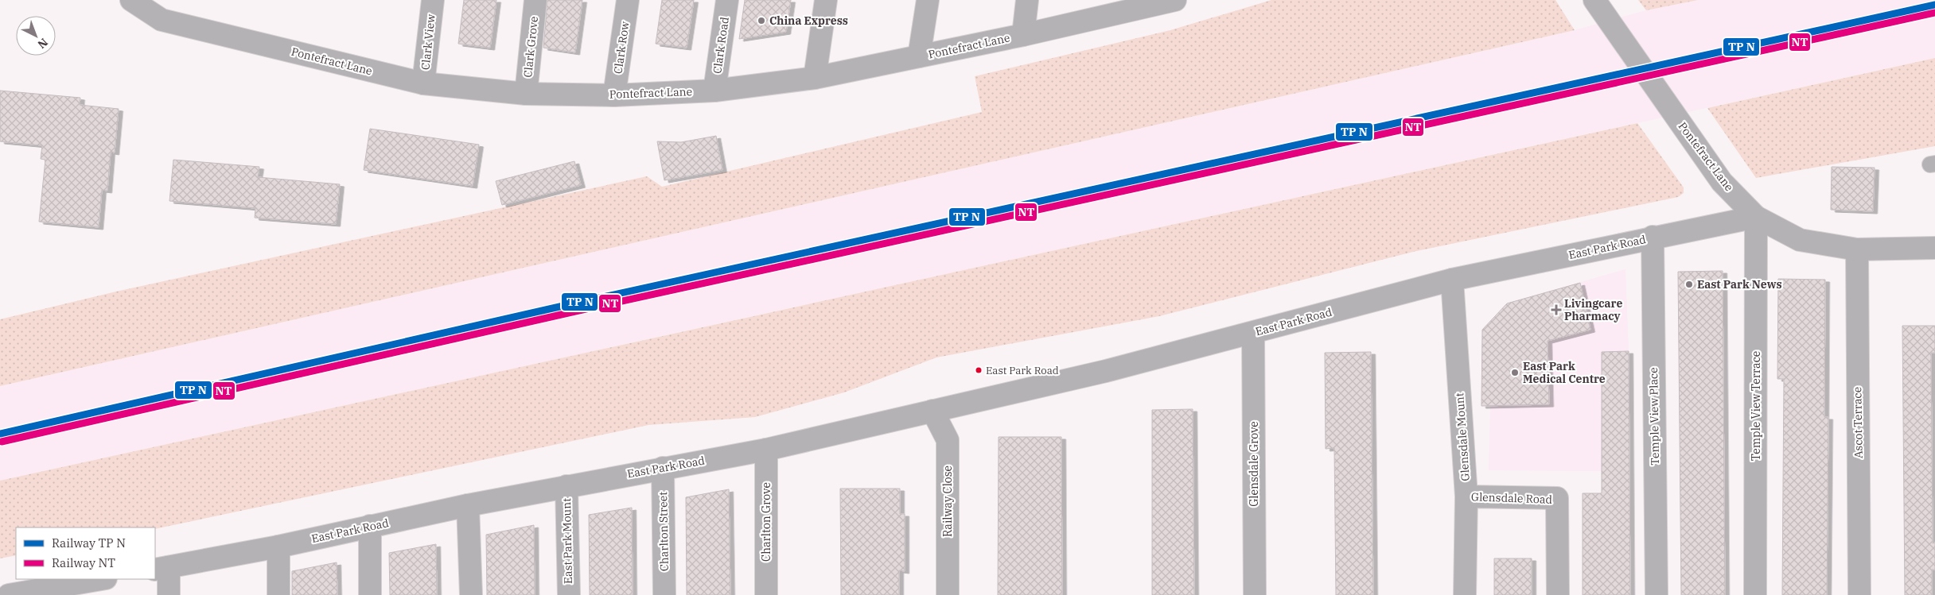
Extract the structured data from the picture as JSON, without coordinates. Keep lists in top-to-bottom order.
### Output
{
  "streets": {
    "street": [
      "Clark View",
      "Clark Road",
      "Pontefract Lane",
      "Clark Grove",
      "Clark Row",
      "East Park Road",
      "Temple View Terrace",
      "Temple View Place",
      "Ascot Terrace",
      "Glensdale Mount",
      "Glensdale Grove",
      "Glensdale Road",
      "Railway Close",
      "Charlton Grove",
      "Charlton Street",
      "East Park Mount"
    ]
  },
  "crossings": [
    ["Clark View", "Pontefract Lane"],
    ["Clark Road", "Pontefract Lane"],
    ["Pontefract Lane", "Clark Grove"],
    ["Pontefract Lane", "Clark Row"],
    ["Pontefract Lane", "East Park Road"],
    ["Pontefract Lane", "Temple View Terrace"],
    ["Pontefract Lane", "Ascot Terrace"],
    ["East Park Road", "Temple View Terrace"],
    ["East Park Road", "Temple View Place"],
    ["East Park Road", "Glensdale Mount"],
    ["East Park Road", "Glensdale Grove"],
    ["East Park Road", "Railway Close"],
    ["East Park Road", "Charlton Grove"],
    ["East Park Road", "Charlton Street"],
    ["East Park Road", "East Park Mount"],
    ["Glensdale Mount", "Glensdale Road"]
  ],
  "places": {
    "other": [
      "China Express",
      "East Park News",
      "East Park Road",
      "East Park Medical Centre"
    ],
    "health": ["Livingcare Pharmacy"]
  },
  "lines": ["rail line NT"],
  "legend": ["Railway TP N", "Railway NT"],
  "north": "bottom right"
}
